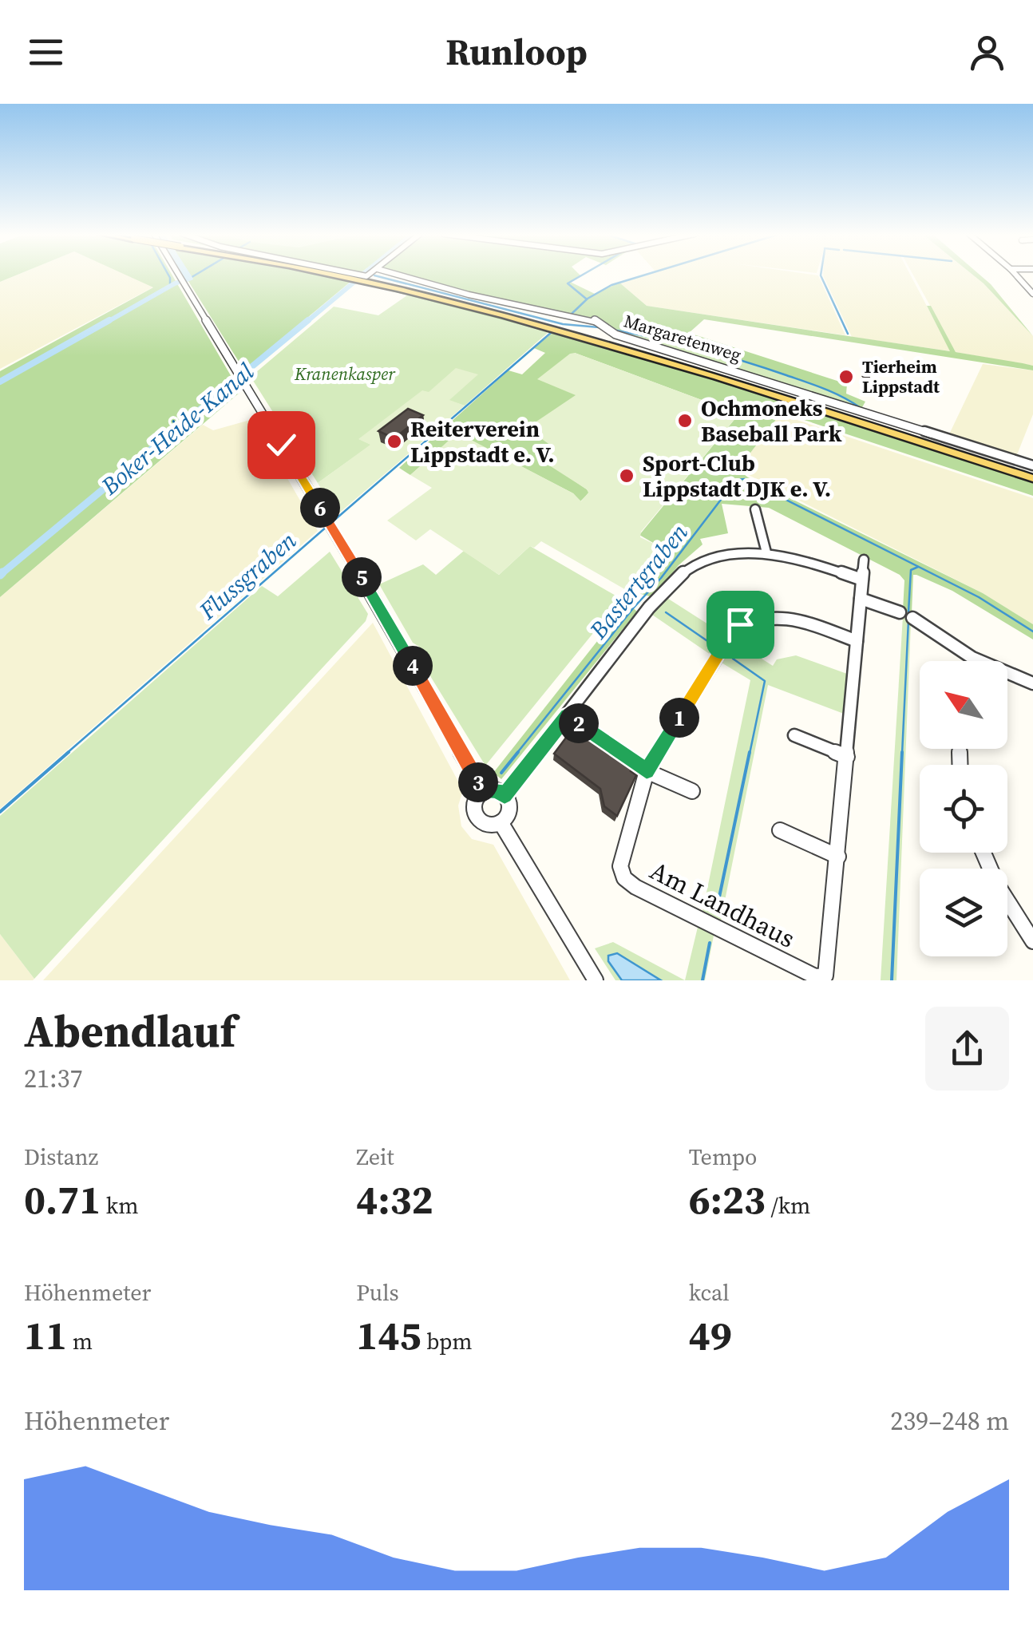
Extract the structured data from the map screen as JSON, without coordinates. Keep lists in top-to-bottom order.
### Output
{
  "streets": {
    "street": ["Margaretenweg", "Am Landhaus"]
  },
  "water": ["Boker-Heide-Kanal", "Flussgraben", "Bastertgraben"],
  "parks": ["Kranenkasper"],
  "places": [
    "Tierheim Lippstadt",
    "Ochmoneks Baseball Park",
    "Reiterverein Lippstadt e. V.",
    "Sport-Club Lippstadt DJK e. V."
  ],
  "north": "top left",
  "page": {
    "header": "Runloop",
    "pins": [
      "6",
      "5",
      "4",
      "1",
      "2",
      "3"
    ],
    "heading": ["Abendlauf", "21:37"],
    "stats": [
      ["Distanz", "0.71 km"],
      ["Zeit", "4:32"],
      ["Tempo", "6:23 /km"],
      ["Höhenmeter", "11 m"],
      ["Puls", "145 bpm"],
      ["kcal", "49"]
    ],
    "chart": ["Höhenmeter", "239–248 m"]
  }
}
